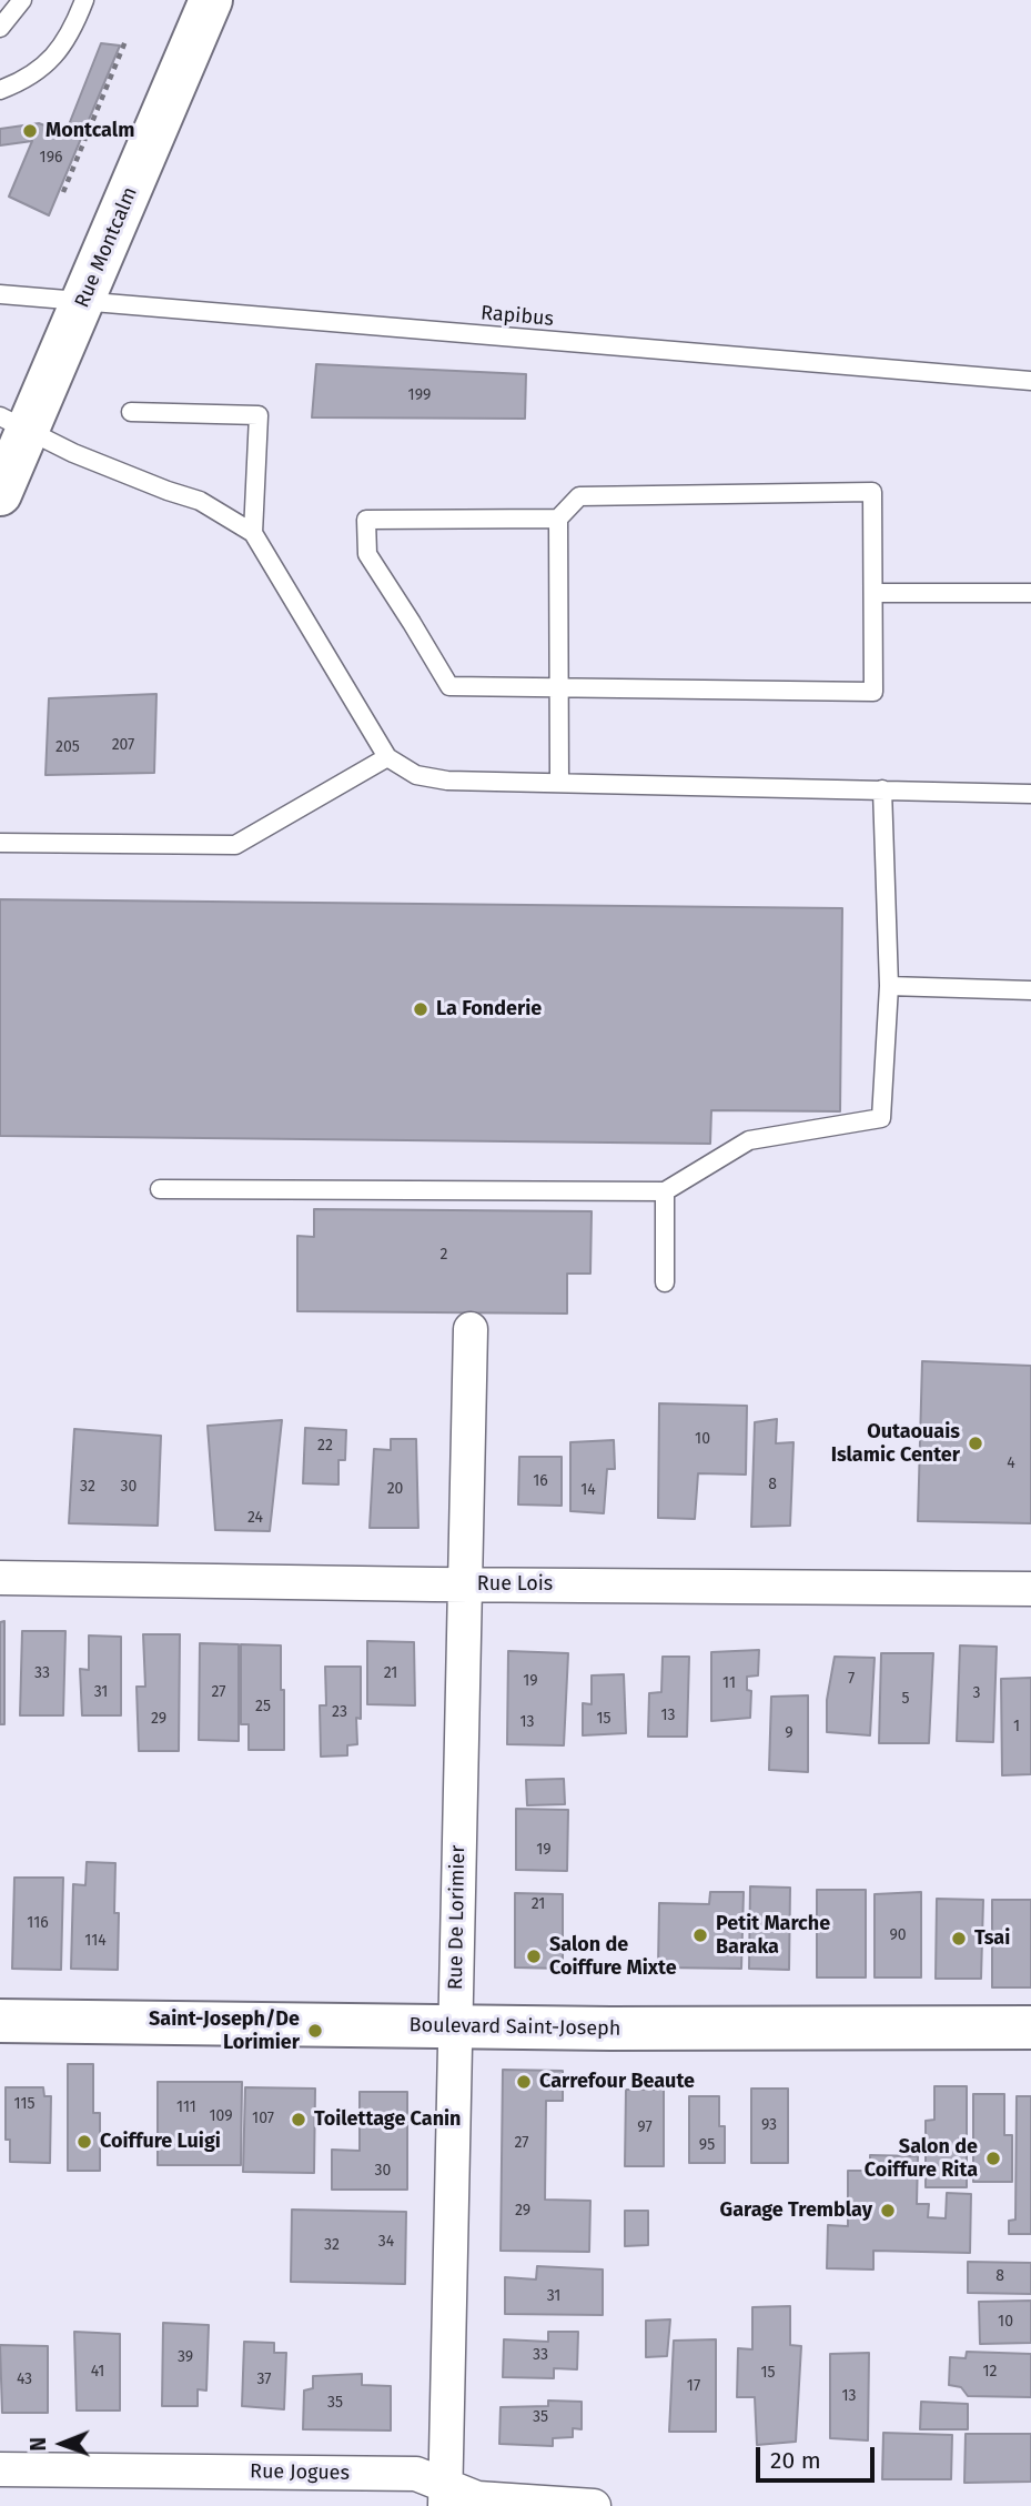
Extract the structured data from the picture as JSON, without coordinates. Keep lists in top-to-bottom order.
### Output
{
  "streets": {
    "main road": ["Rue Montcalm", "Boulevard Saint-Joseph"],
    "street": ["Rue Lois", "Rue De Lorimier", "Rue Jogues"],
    "lane": ["Rapibus"]
  },
  "crossings": [
    ["Rue Montcalm", "Rapibus"],
    ["Rue Lois", "Rue De Lorimier"],
    ["Rue De Lorimier", "Boulevard Saint-Joseph"],
    ["Rue De Lorimier", "Rue Jogues"]
  ],
  "places": [
    "Montcalm",
    "La Fonderie",
    "Outaouais Islamic Center",
    "Petit Marche Baraka",
    "Tsai",
    "Salon de Coiffure Mixte",
    "Saint-Joseph/De Lorimier",
    "Carrefour Beaute",
    "Toilettage Canin",
    "Coiffure Luigi",
    "Salon de Coiffure Rita",
    "Garage Tremblay"
  ],
  "house_numbers": [
    "196",
    "199",
    "207",
    "205",
    "2",
    "10",
    "22",
    "4",
    "16",
    "8",
    "32",
    "30",
    "20",
    "14",
    "24",
    "33",
    "21",
    "7",
    "19",
    "11",
    "31",
    "27",
    "3",
    "5",
    "25",
    "23",
    "13",
    "29",
    "15",
    "13",
    "1",
    "9",
    "19",
    "21",
    "116",
    "90",
    "114",
    "115",
    "111",
    "109",
    "107",
    "93",
    "97",
    "27",
    "95",
    "30",
    "29",
    "34",
    "32",
    "8",
    "31",
    "10",
    "33",
    "39",
    "41",
    "12",
    "15",
    "43",
    "37",
    "17",
    "13",
    "35",
    "35"
  ],
  "scale_bar": "20 m",
  "north": "left"
}
